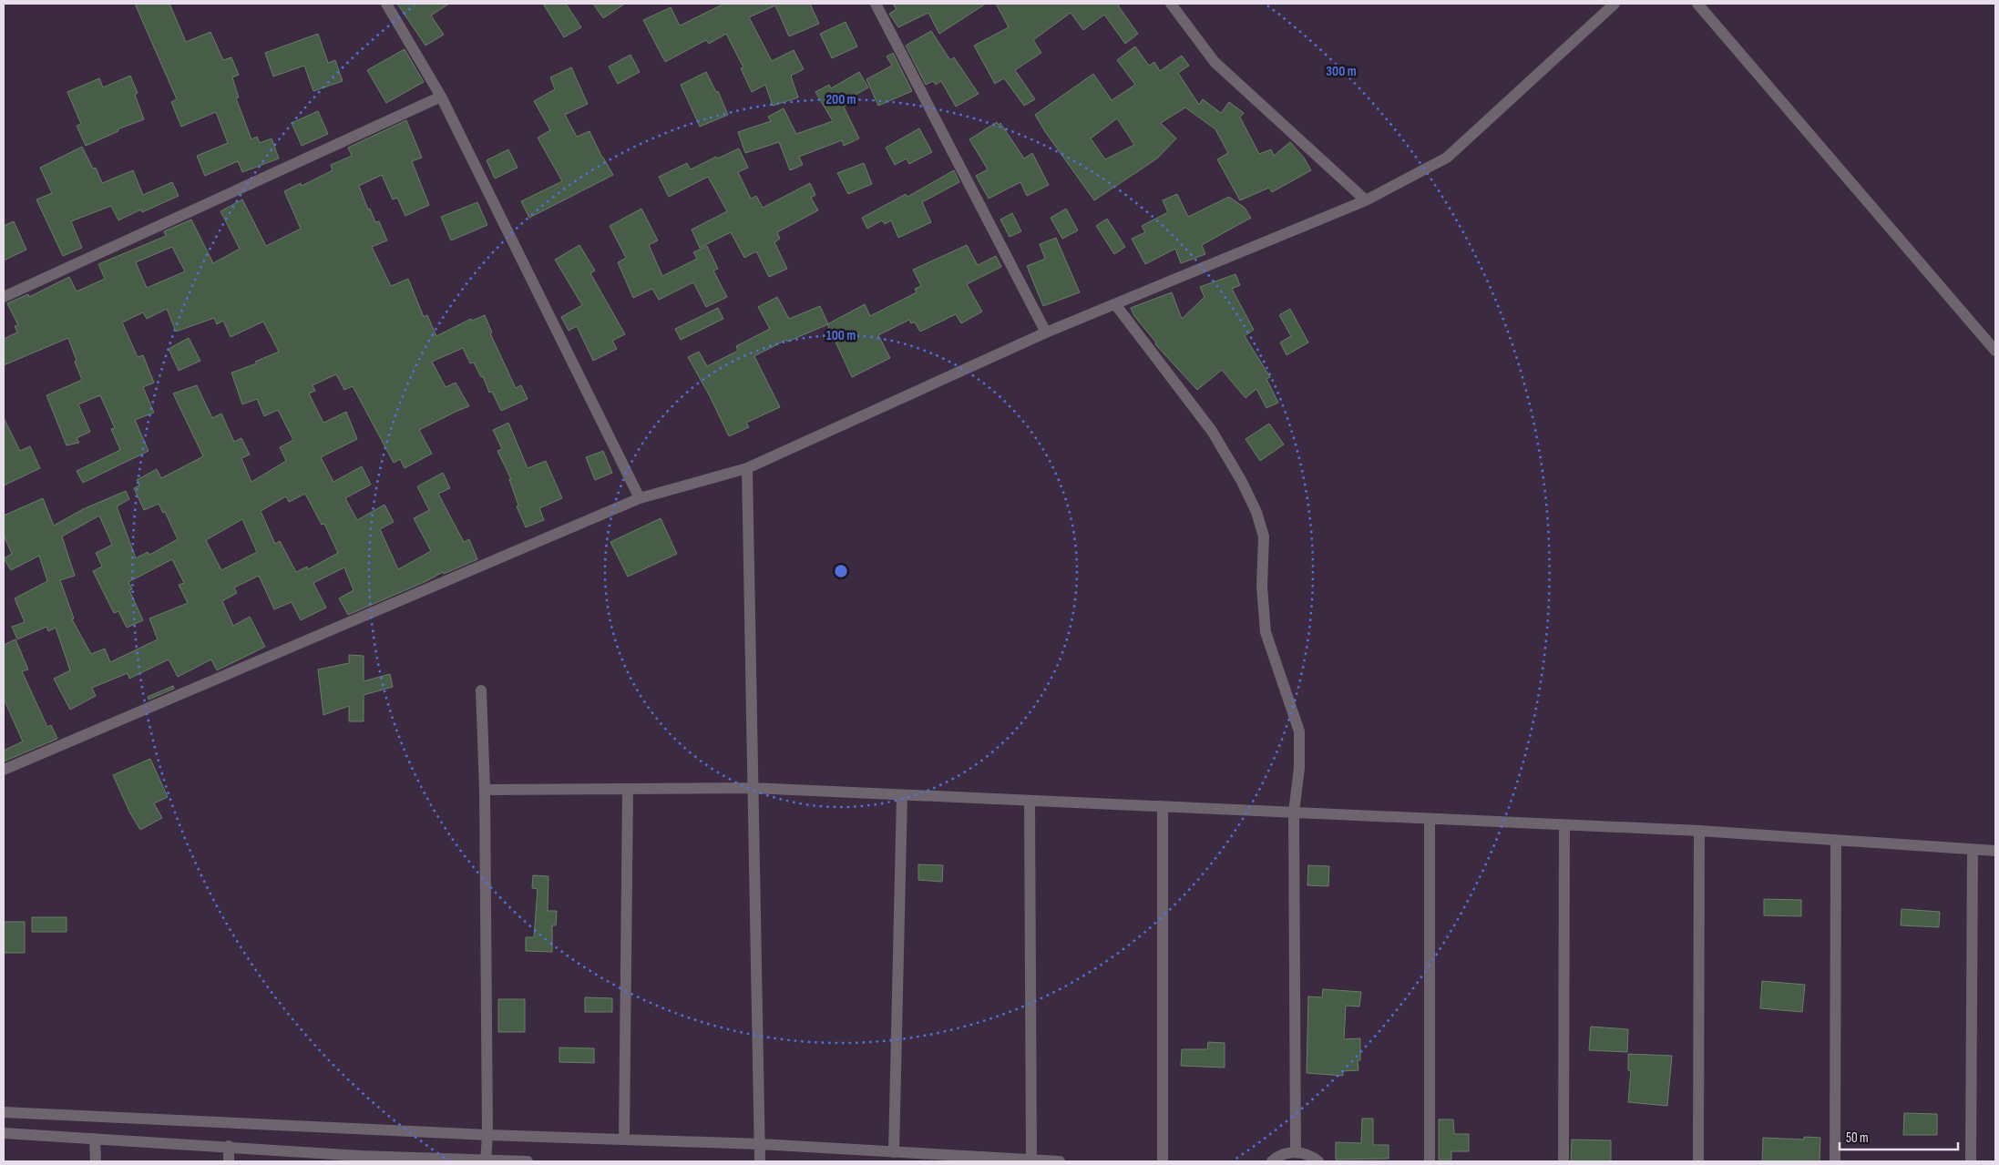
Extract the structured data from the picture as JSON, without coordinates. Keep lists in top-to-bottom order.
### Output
{
  "scale_bar": "50 m",
  "rings": ["300 m", "200 m", "100 m"]
}
